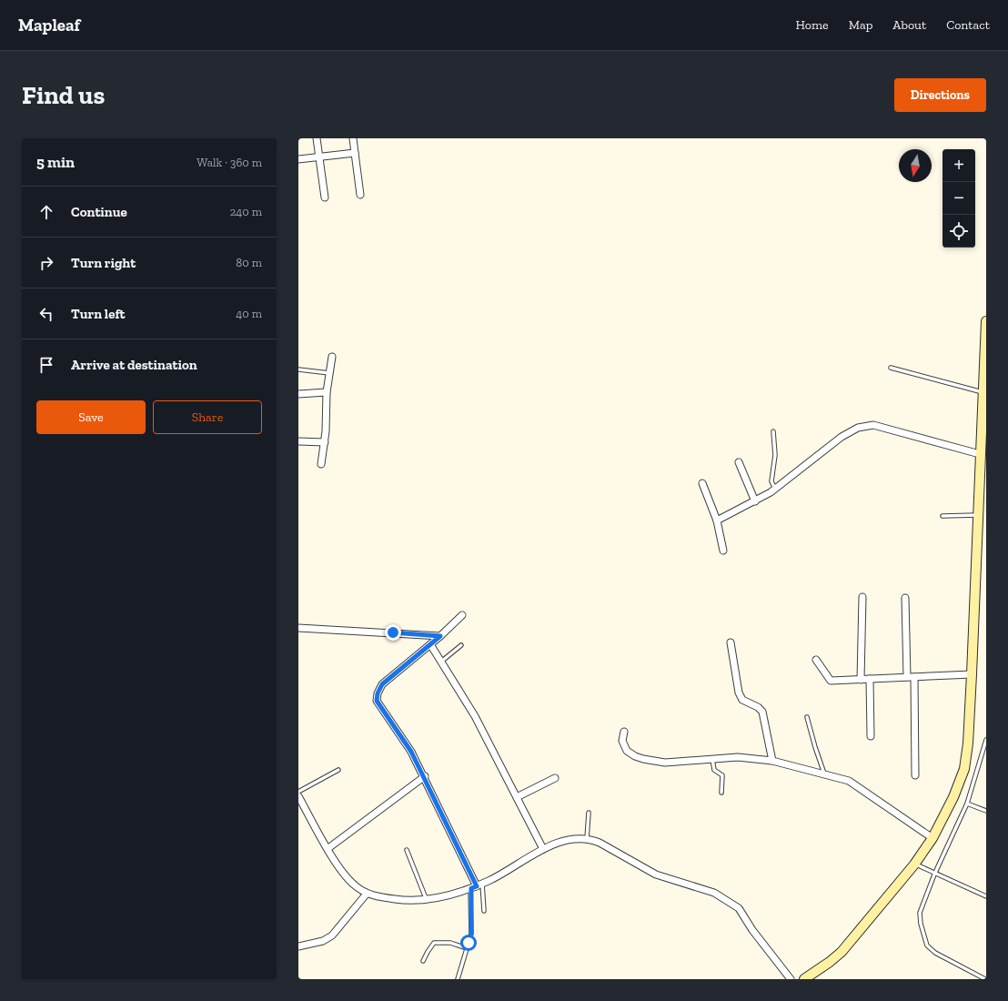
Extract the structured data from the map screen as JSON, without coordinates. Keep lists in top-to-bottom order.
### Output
{
  "north": "bottom",
  "page": {
    "header": "Mapleaf",
    "nav": [
      "Home",
      "Map",
      "About",
      "Contact"
    ],
    "buttons": [
      "Directions",
      ["Save", "Share"]
    ],
    "title": "Find us",
    "heading": ["5 min", "Walk · 360 m"],
    "map_buttons": ["+", "−"],
    "list": [
      ["Continue", "240 m"],
      ["Turn right", "80 m"],
      ["Turn left", "40 m"],
      "Arrive at destination"
    ]
  }
}
